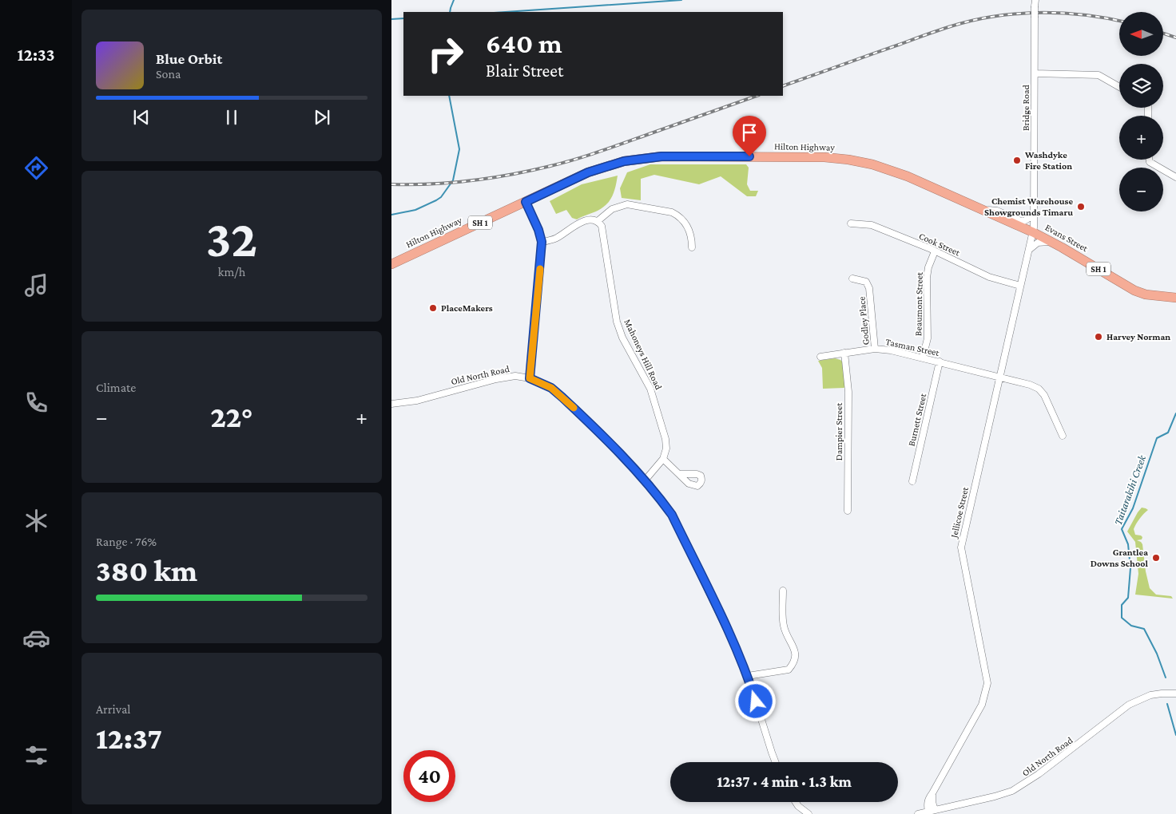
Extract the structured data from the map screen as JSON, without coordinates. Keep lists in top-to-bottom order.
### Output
{
  "streets": {
    "highway": ["Hilton Highway", "SH 1", "Evans Street"],
    "street": [
      "Bridge Road",
      "Cook Street",
      "Beaumont Street",
      "Godley Place",
      "Tasman Street",
      "Mahoneys Hill Road",
      "Old North Road",
      "Burnett Street",
      "Dampier Street",
      "Jellicoe Street"
    ]
  },
  "crossings": [
    ["Bridge Road", "Hilton Highway"],
    ["Bridge Road", "Evans Street"],
    ["Bridge Road", "Jellicoe Street"],
    ["Hilton Highway", "Evans Street"],
    ["Hilton Highway", "Jellicoe Street"],
    ["Evans Street", "Jellicoe Street"],
    ["Cook Street", "Beaumont Street"],
    ["Cook Street", "Jellicoe Street"],
    ["Beaumont Street", "Tasman Street"],
    ["Godley Place", "Tasman Street"],
    ["Tasman Street", "Burnett Street"],
    ["Tasman Street", "Dampier Street"],
    ["Tasman Street", "Jellicoe Street"],
    ["Old North Road", "Jellicoe Street"]
  ],
  "water": ["Taitarakihi Creek"],
  "places": [
    "Washdyke Fire Station",
    "Chemist Warehouse Showgrounds Timaru",
    "PlaceMakers",
    "Harvey Norman",
    "Grantlea Downs School"
  ],
  "north": "left",
  "page": {
    "tabs": "12:33",
    "map_buttons": ["+", "−"],
    "turn": ["640 m", "Blair Street"],
    "song": ["Blue Orbit", "Sona"],
    "tile": [
      ["32", "km/h"],
      "Climate",
      ["Range · 76%", "380 km"],
      ["Arrival", "12:37"]
    ],
    "heat": ["−", "22°", "+"],
    "limit": "40",
    "trip": "12:37 · 4 min · 1.3 km"
  }
}
